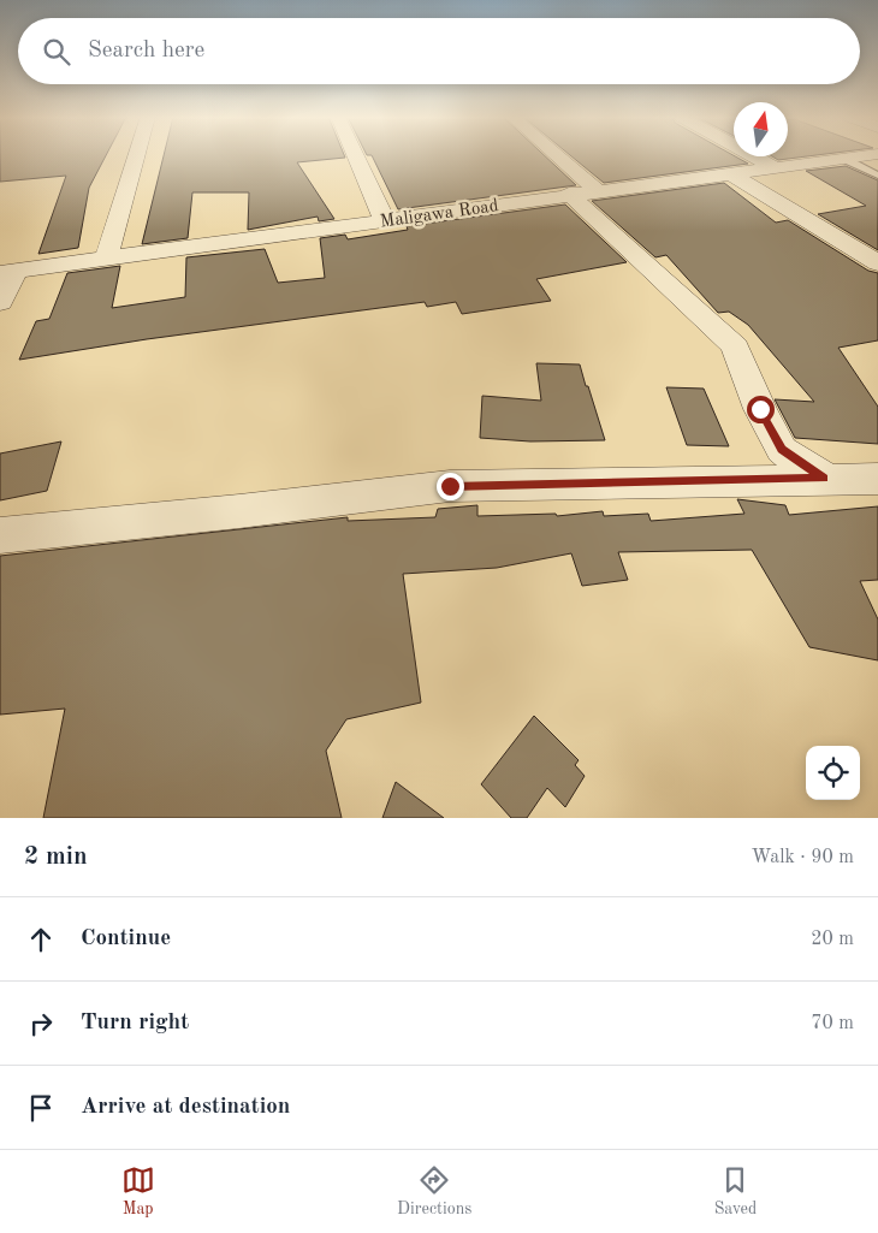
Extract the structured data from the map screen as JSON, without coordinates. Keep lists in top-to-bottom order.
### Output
{
  "streets": {
    "street": ["Maligawa Road"]
  },
  "north": "top",
  "page": {
    "search": "Search here",
    "heading": ["2 min", "Walk · 90 m"],
    "list": [
      ["Continue", "20 m"],
      ["Turn right", "70 m"],
      "Arrive at destination"
    ],
    "nav": ["Map", "Directions", "Saved"]
  }
}
